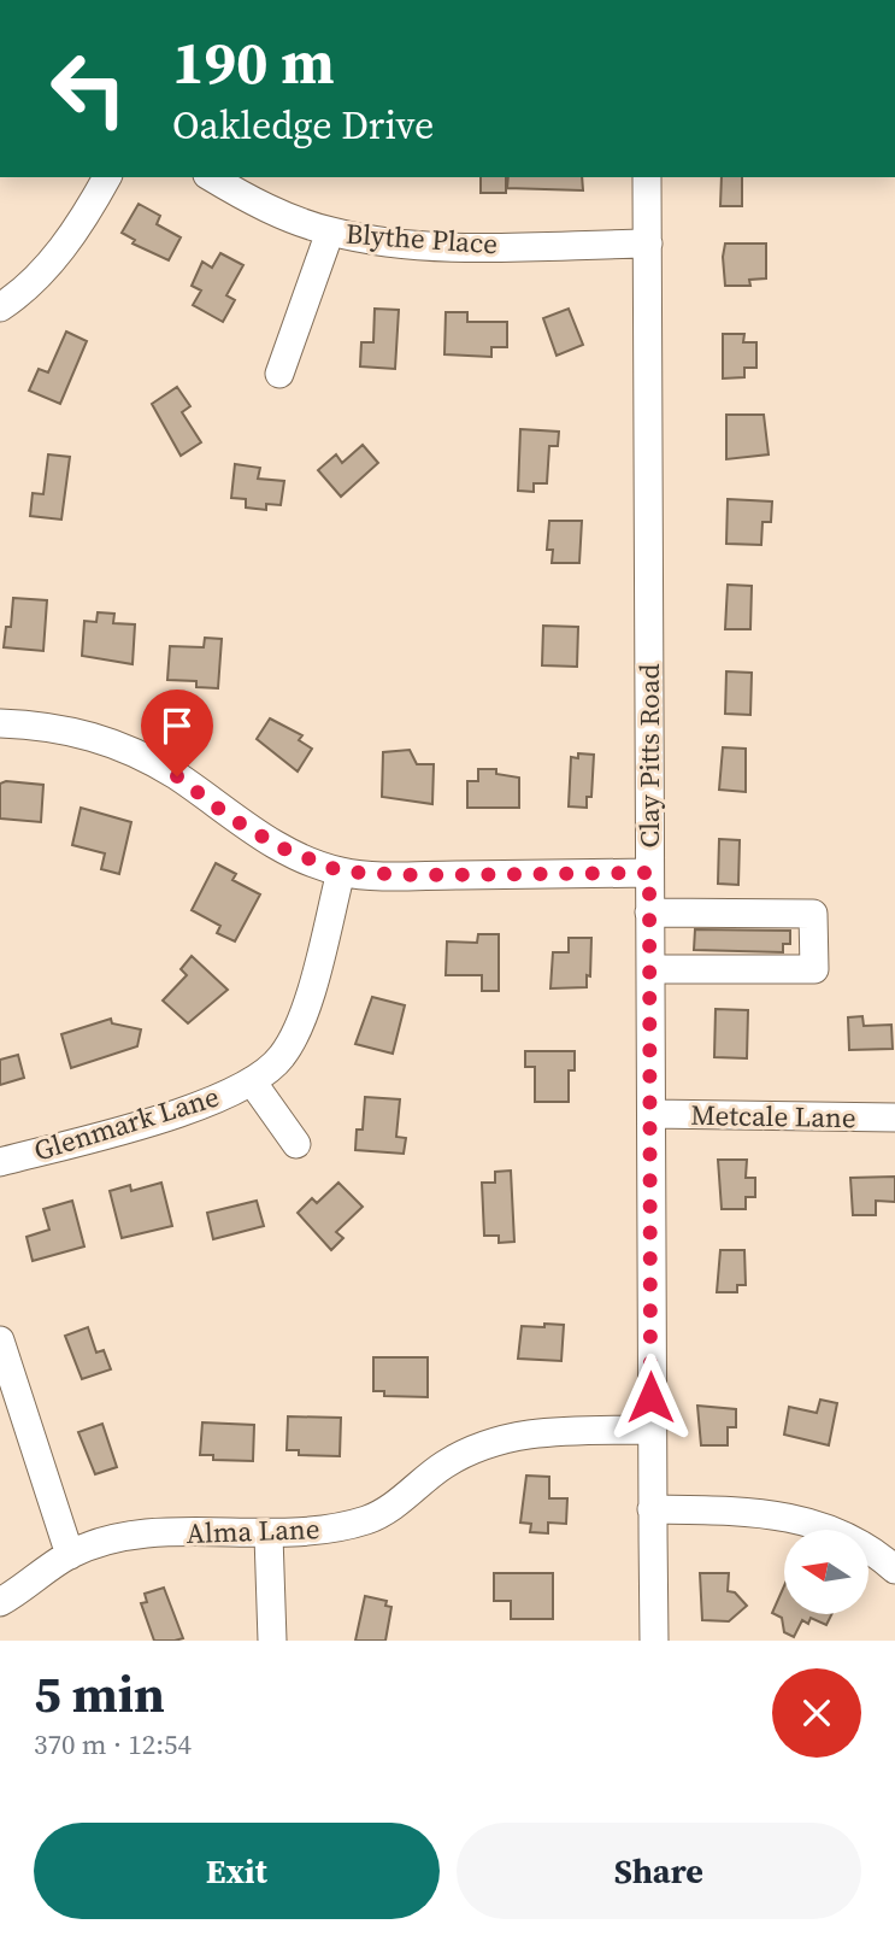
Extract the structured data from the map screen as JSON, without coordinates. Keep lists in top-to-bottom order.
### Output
{
  "streets": {
    "street": [
      "Blythe Place",
      "Clay Pitts Road",
      "Metcale Lane",
      "Glenmark Lane",
      "Alma Lane"
    ]
  },
  "crossings": [
    ["Blythe Place", "Clay Pitts Road"],
    ["Clay Pitts Road", "Metcale Lane"],
    ["Clay Pitts Road", "Alma Lane"]
  ],
  "north": "left",
  "page": {
    "turn": ["190 m", "Oakledge Drive"],
    "heading": ["5 min", "370 m · 12:54"],
    "buttons": ["Exit", "Share"]
  }
}
